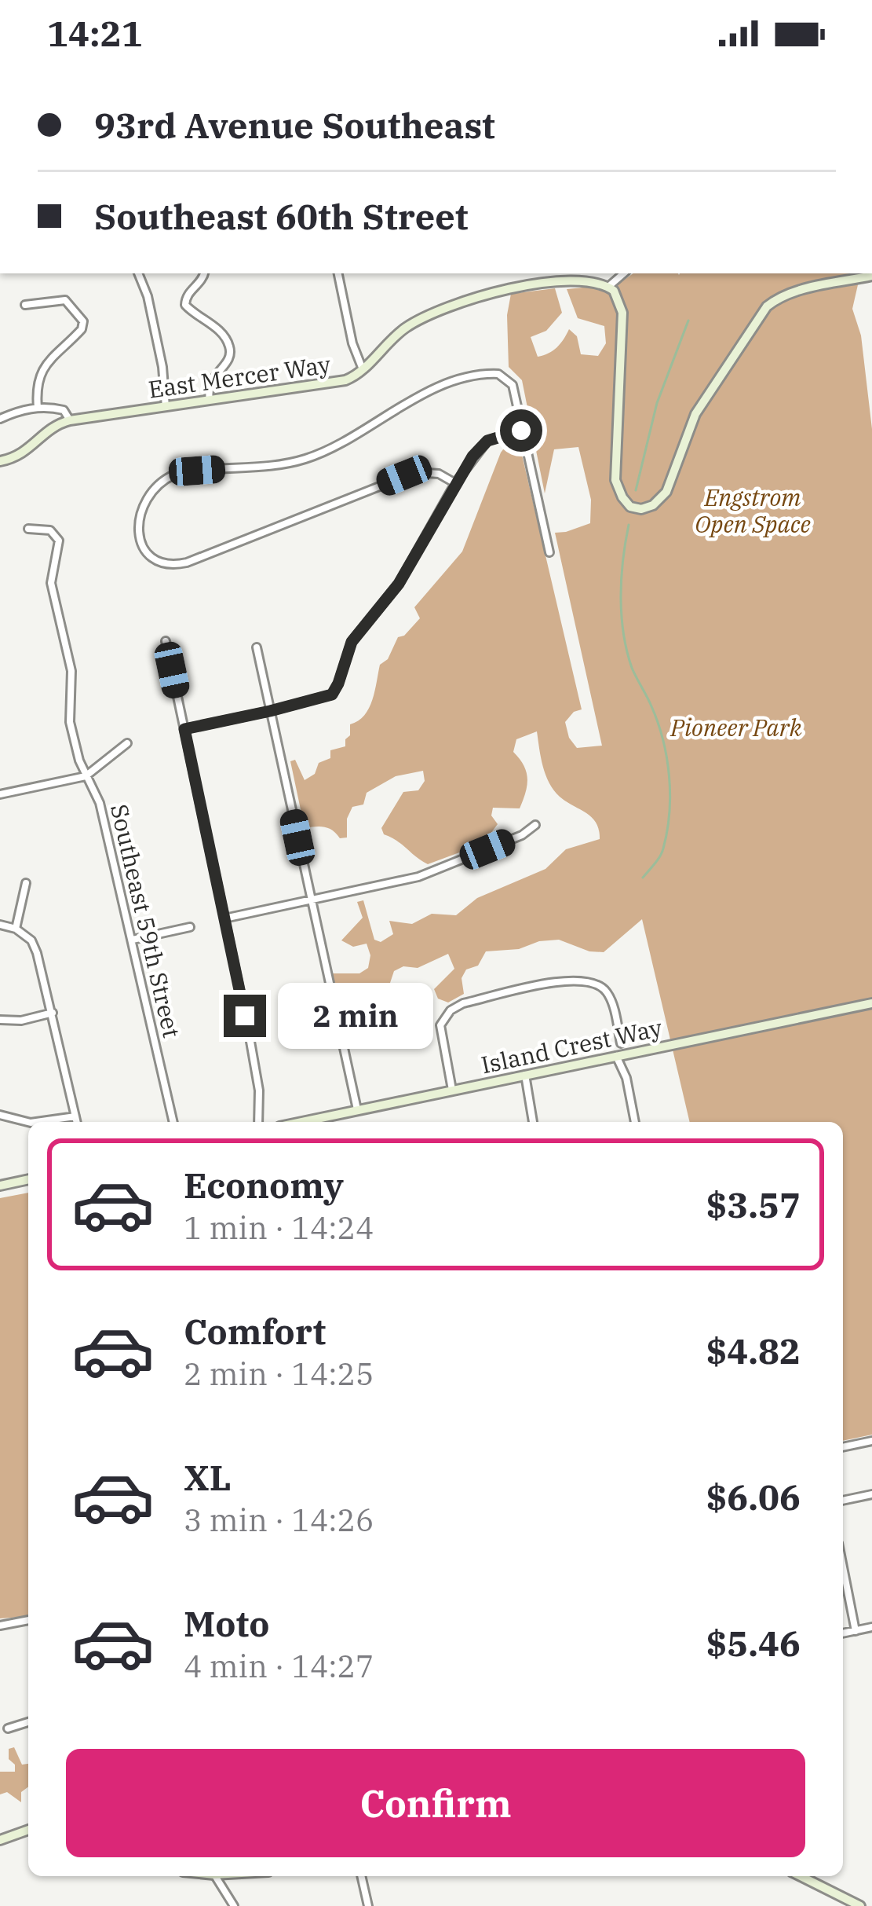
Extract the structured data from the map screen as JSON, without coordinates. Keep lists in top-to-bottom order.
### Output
{
  "streets": {
    "street": ["East Mercer Way", "Southeast 59th Street", "Island Crest Way"]
  },
  "parks": ["Engstrom Open Space", "Pioneer Park"],
  "page": {
    "status": "14:21",
    "banner": ["93rd Avenue Southeast", "Southeast 60th Street"],
    "bubble": "2 min",
    "list": [
      {
        "name": "Economy",
        "note": "1 min · 14:24",
        "value": "$3.57"
      },
      {
        "name": "Comfort",
        "note": "2 min · 14:25",
        "value": "$4.82"
      },
      {
        "name": "XL",
        "note": "3 min · 14:26",
        "value": "$6.06"
      },
      {
        "name": "Moto",
        "note": "4 min · 14:27",
        "value": "$5.46"
      }
    ],
    "buttons": "Confirm"
  }
}
